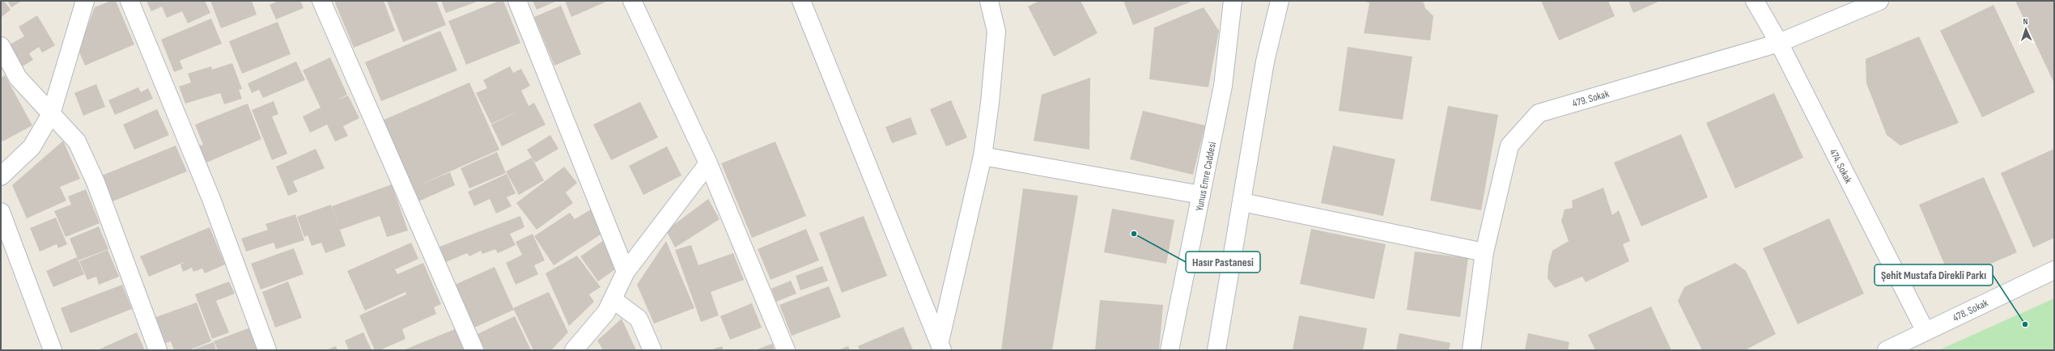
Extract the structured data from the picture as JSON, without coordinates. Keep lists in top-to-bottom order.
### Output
{
  "streets": {
    "street": [
      "479. Sokak",
      "474. Sokak",
      "Yunus Emre Caddesi",
      "478. Sokak"
    ]
  },
  "crossings": [
    ["479. Sokak", "474. Sokak"],
    ["474. Sokak", "478. Sokak"]
  ],
  "places": ["Hasır Pastanesi", "Şehit Mustafa Direkli Parkı"],
  "north": "top"
}
